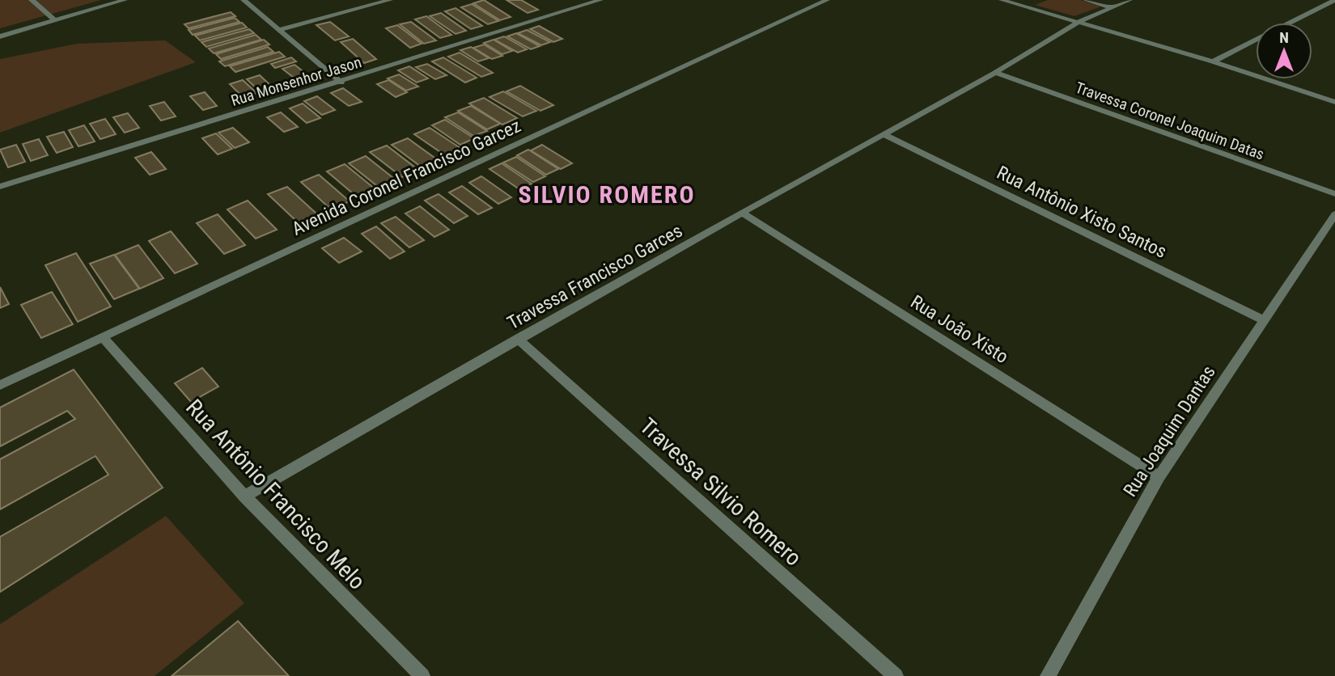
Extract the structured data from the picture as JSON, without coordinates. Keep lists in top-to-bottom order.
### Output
{
  "streets": {
    "street": [
      "Rua Monsenhor Jason",
      "Travessa Coronel Joaquim Datas",
      "Avenida Coronel Francisco Garcez",
      "Rua Antônio Xisto Santos",
      "Travessa Francisco Garces",
      "Rua João Xisto",
      "Rua Joaquim Dantas",
      "Travessa Silvio Romero",
      "Rua Antônio Francisco Melo"
    ]
  },
  "crossings": [
    ["Travessa Coronel Joaquim Datas", "Travessa Francisco Garces"],
    ["Avenida Coronel Francisco Garcez", "Rua Antônio Francisco Melo"],
    ["Rua Antônio Xisto Santos", "Travessa Francisco Garces"],
    ["Rua Antônio Xisto Santos", "Rua Joaquim Dantas"],
    ["Travessa Francisco Garces", "Rua João Xisto"],
    ["Travessa Francisco Garces", "Travessa Silvio Romero"],
    ["Travessa Francisco Garces", "Rua Antônio Francisco Melo"],
    ["Rua João Xisto", "Rua Joaquim Dantas"]
  ],
  "districts": ["SILVIO ROMERO"],
  "north": "top"
}
